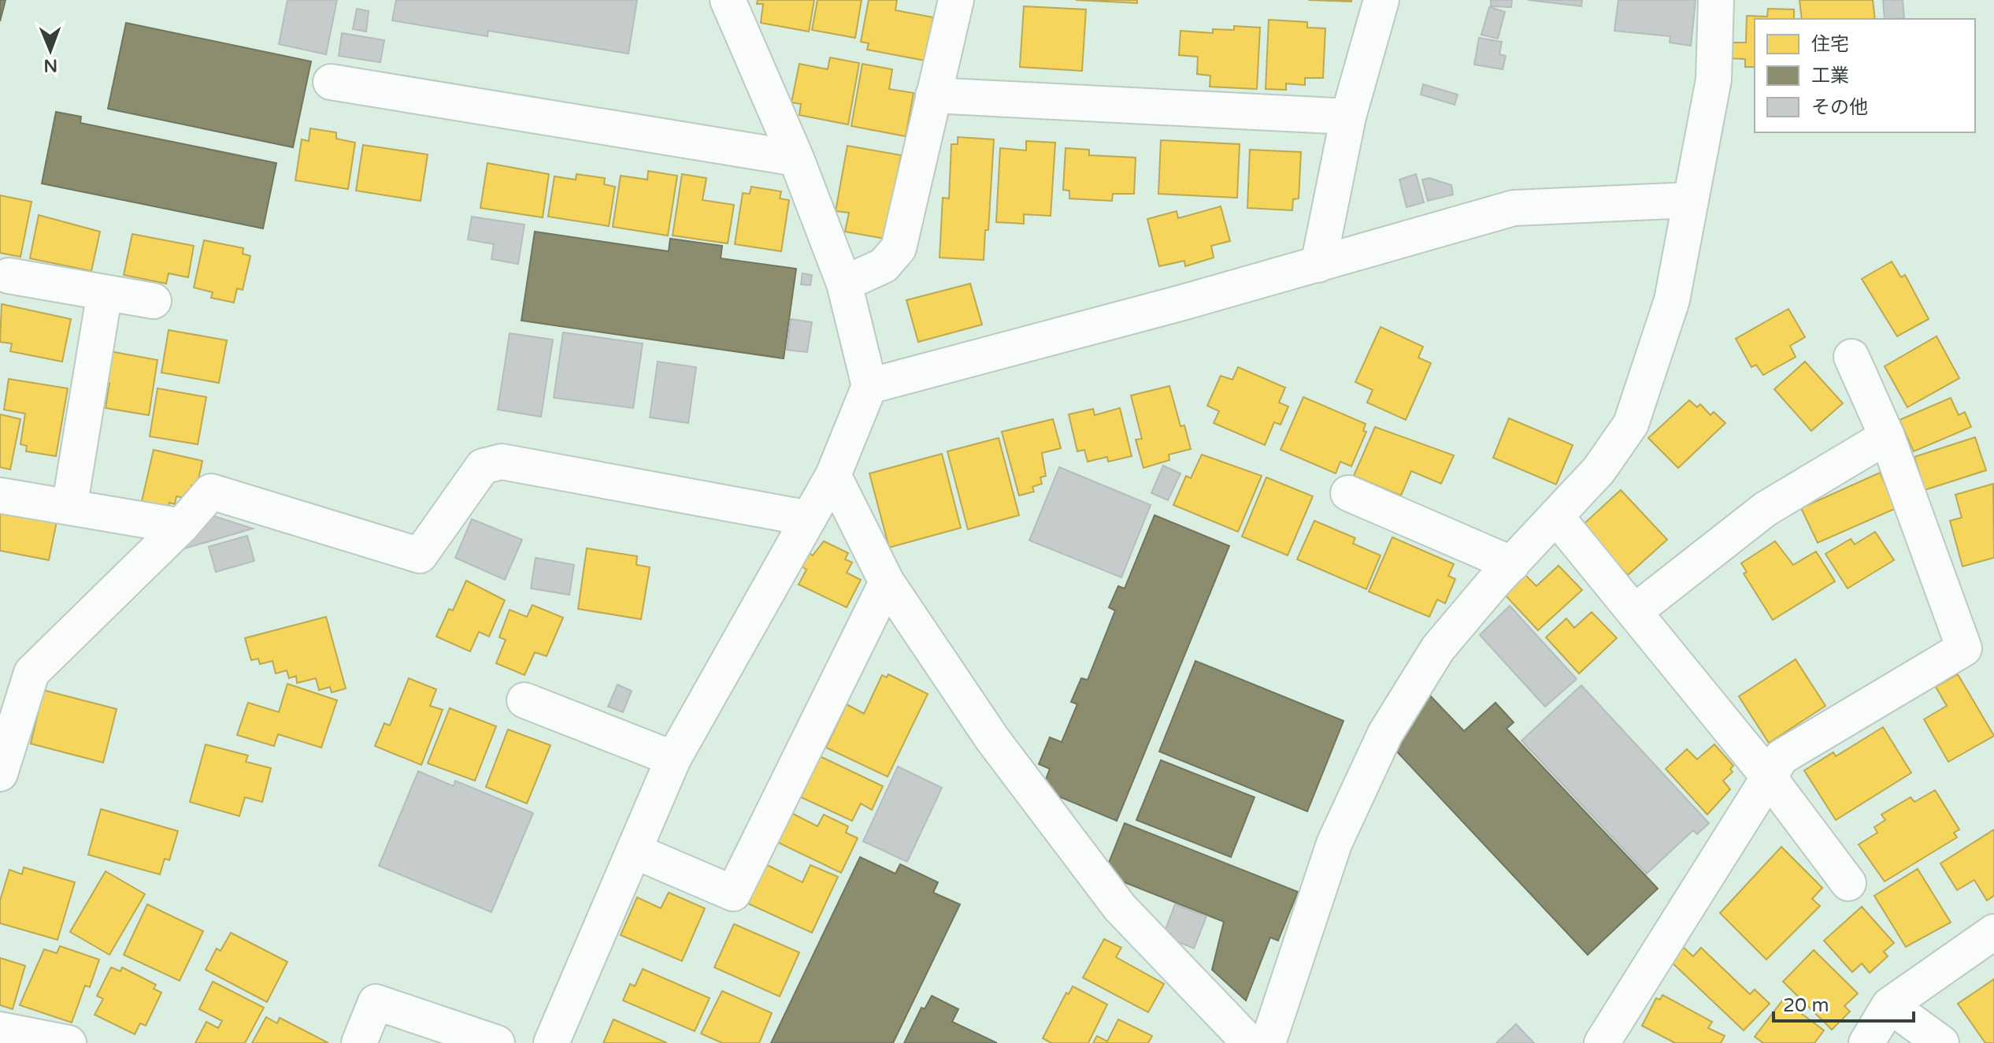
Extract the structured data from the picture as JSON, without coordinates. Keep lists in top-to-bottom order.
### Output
{
  "legend": ["住宅", "工業", "その他"],
  "scale_bar": "20 m",
  "north": "bottom"
}
